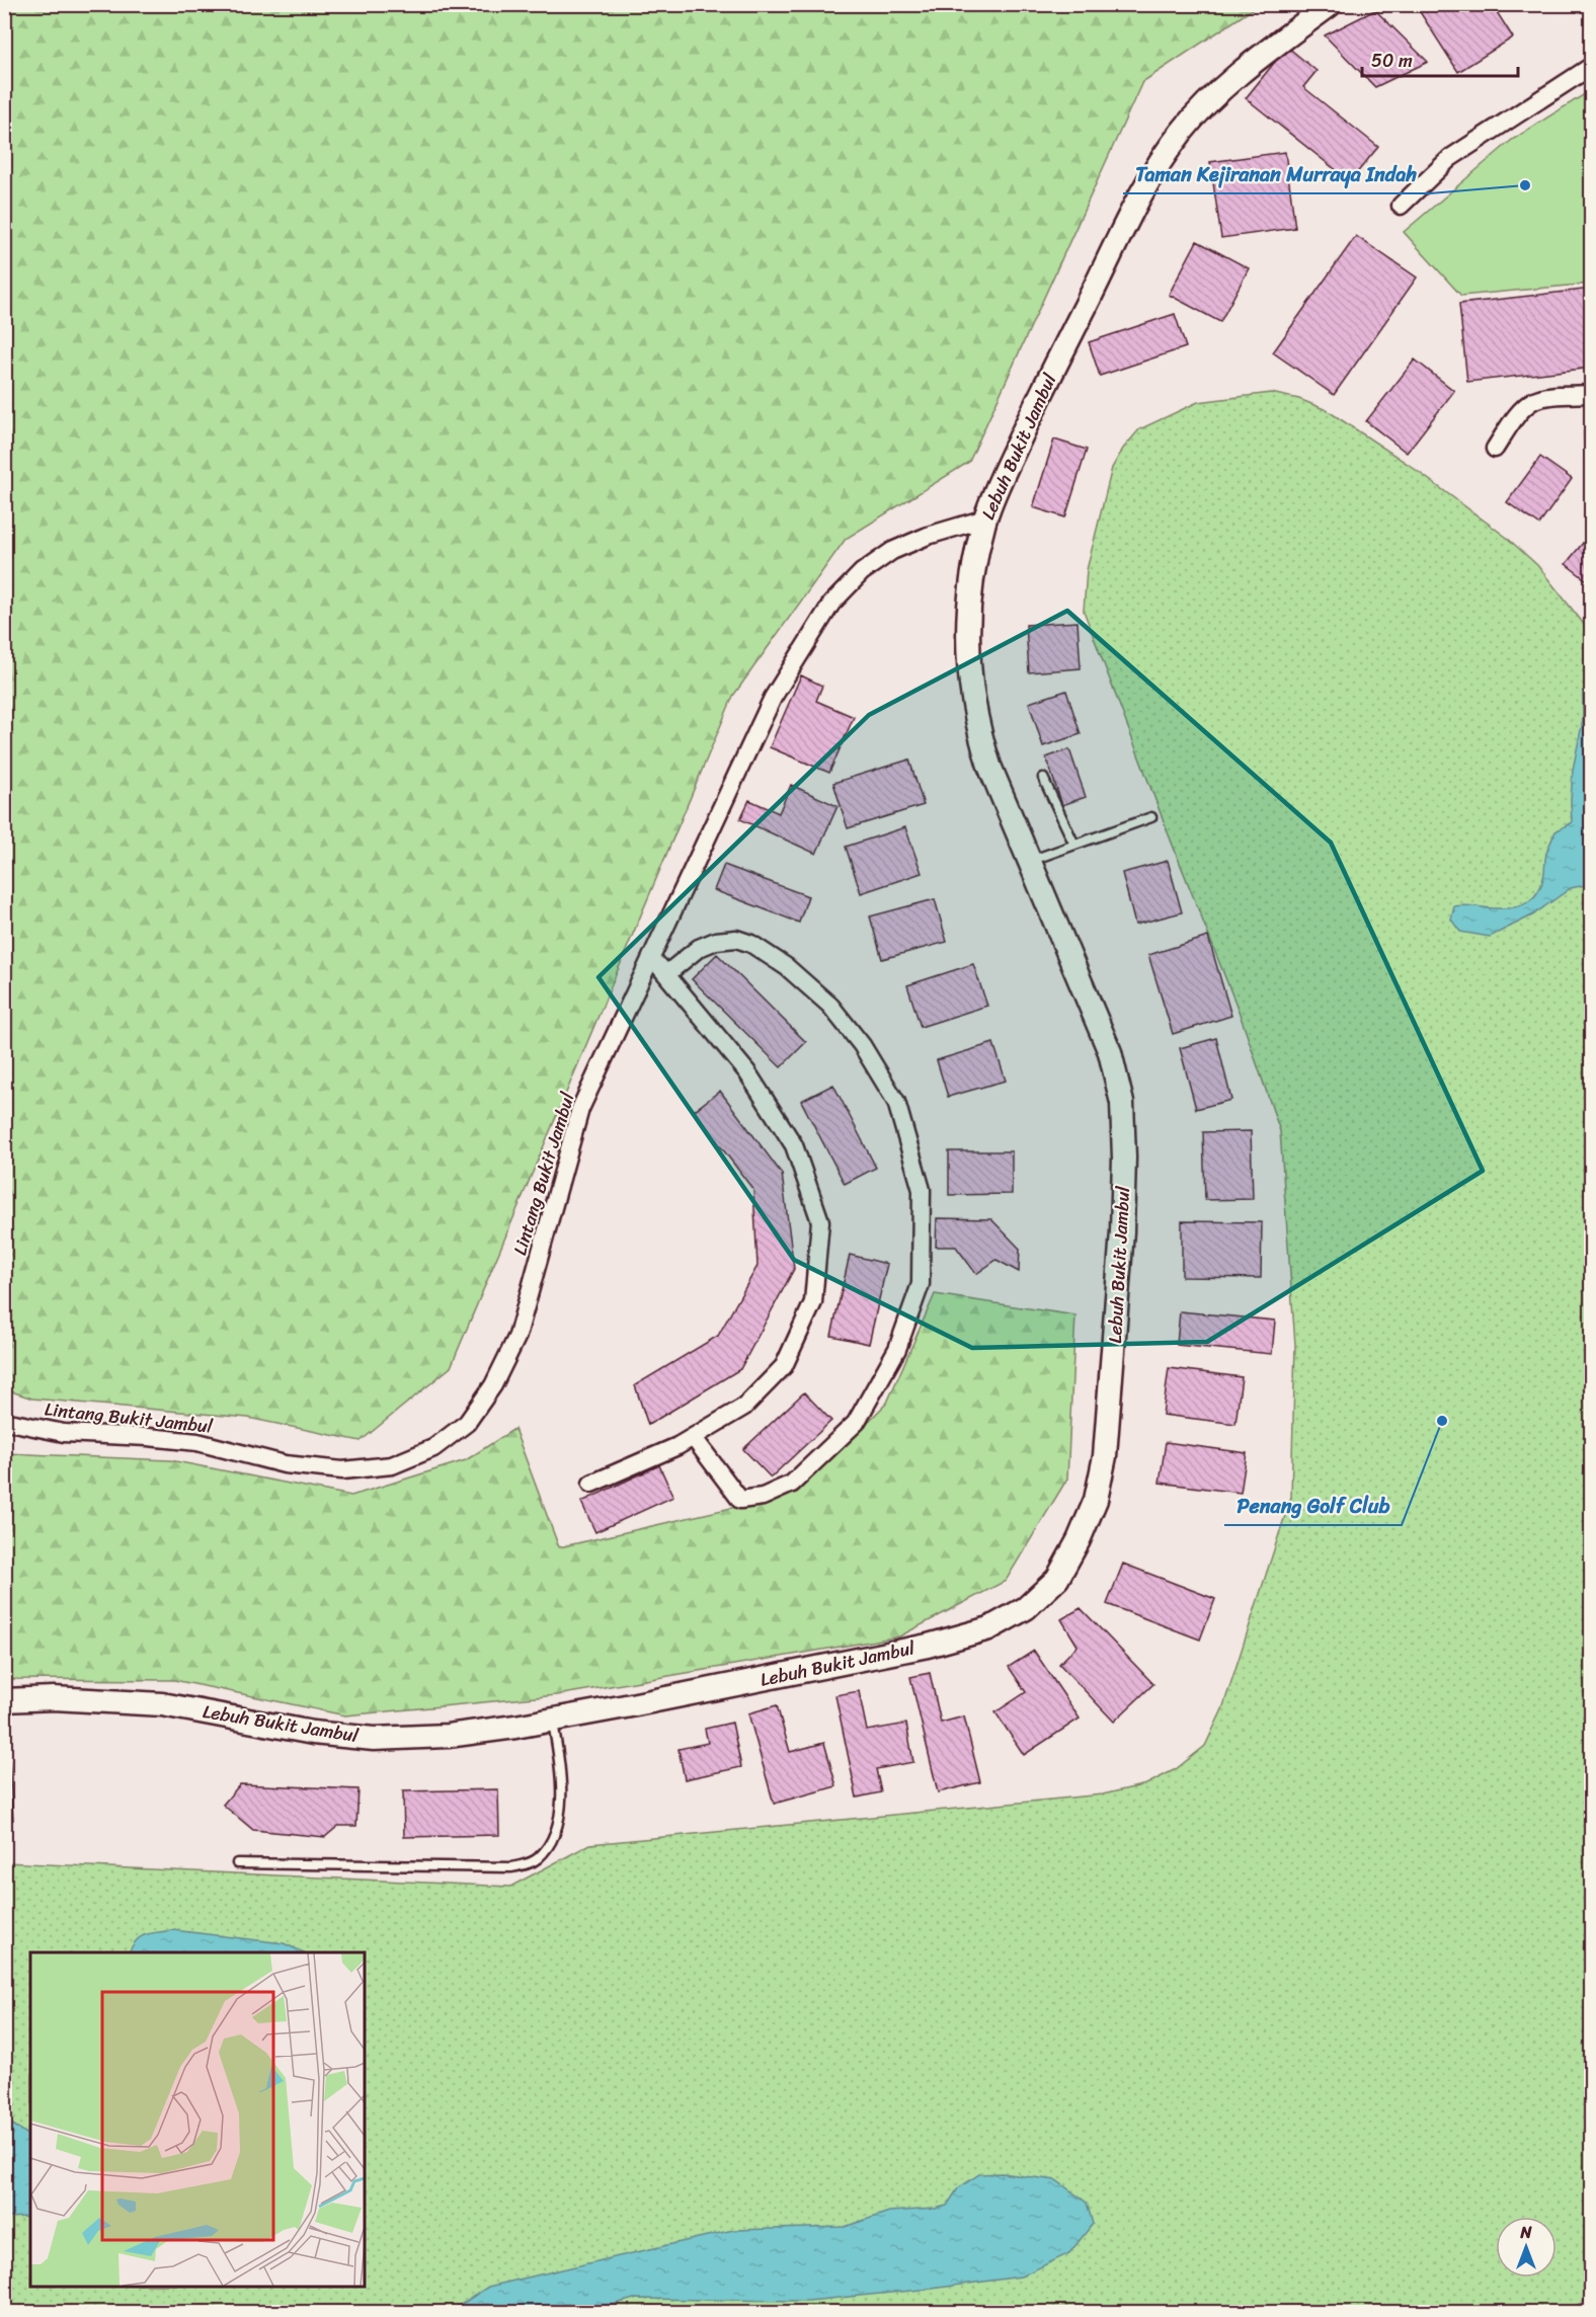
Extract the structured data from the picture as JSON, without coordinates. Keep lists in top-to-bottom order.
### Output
{
  "streets": {
    "main road": ["Lebuh Bukit Jambul"],
    "street": ["Lintang Bukit Jambul"]
  },
  "crossings": [
    ["Lebuh Bukit Jambul", "Lintang Bukit Jambul"]
  ],
  "places": ["Taman Kejiranan Murraya Indah", "Penang Golf Club"],
  "scale_bar": "50 m",
  "north": "top"
}
